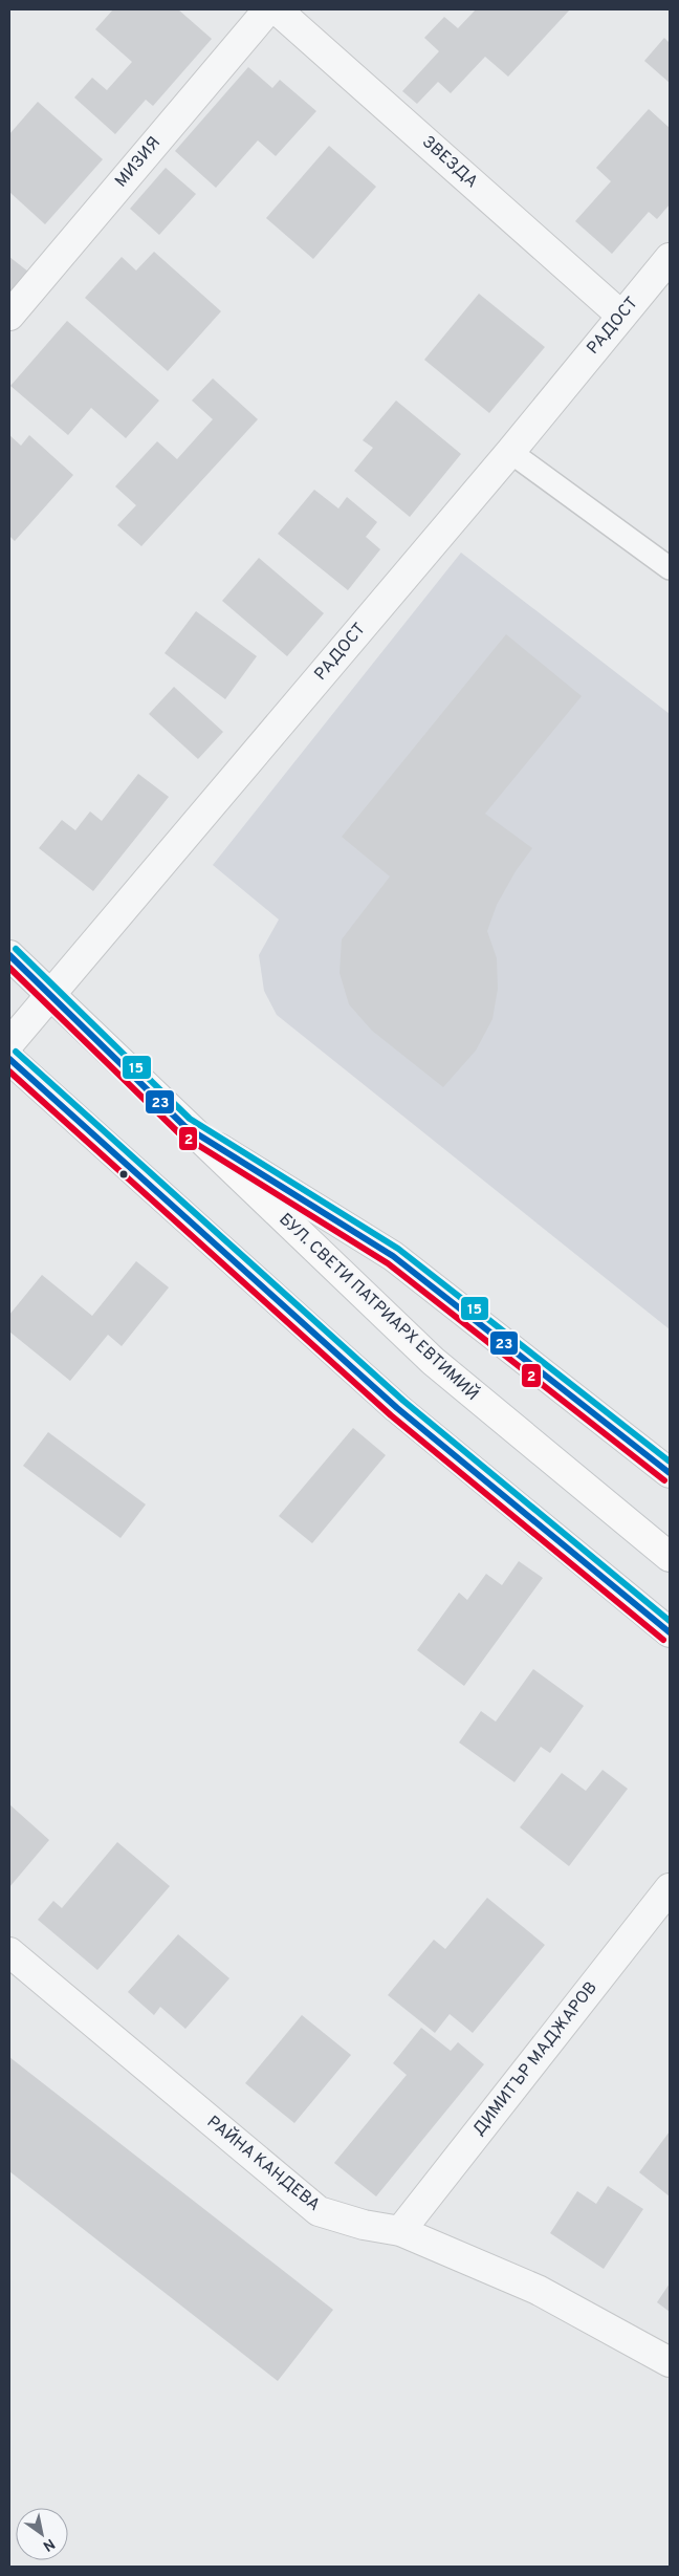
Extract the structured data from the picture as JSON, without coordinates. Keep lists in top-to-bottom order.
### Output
{
  "streets": {
    "main road": ["БУЛ. СВЕТИ ПАТРИАРХ ЕВТИМИЙ"],
    "street": [
      "МИЗИЯ",
      "ЗВЕЗДА",
      "РАДОСТ",
      "ДИМИТЪР МАДЖАРОВ",
      "РАЙНА КАНДЕВА"
    ]
  },
  "crossings": [
    ["ЗВЕЗДА", "РАДОСТ"],
    ["РАДОСТ", "БУЛ. СВЕТИ ПАТРИАРХ ЕВТИМИЙ"],
    ["ДИМИТЪР МАДЖАРОВ", "РАЙНА КАНДЕВА"]
  ],
  "lines": ["transit line 15", "transit line 23", "transit line 2"],
  "north": "bottom right"
}
